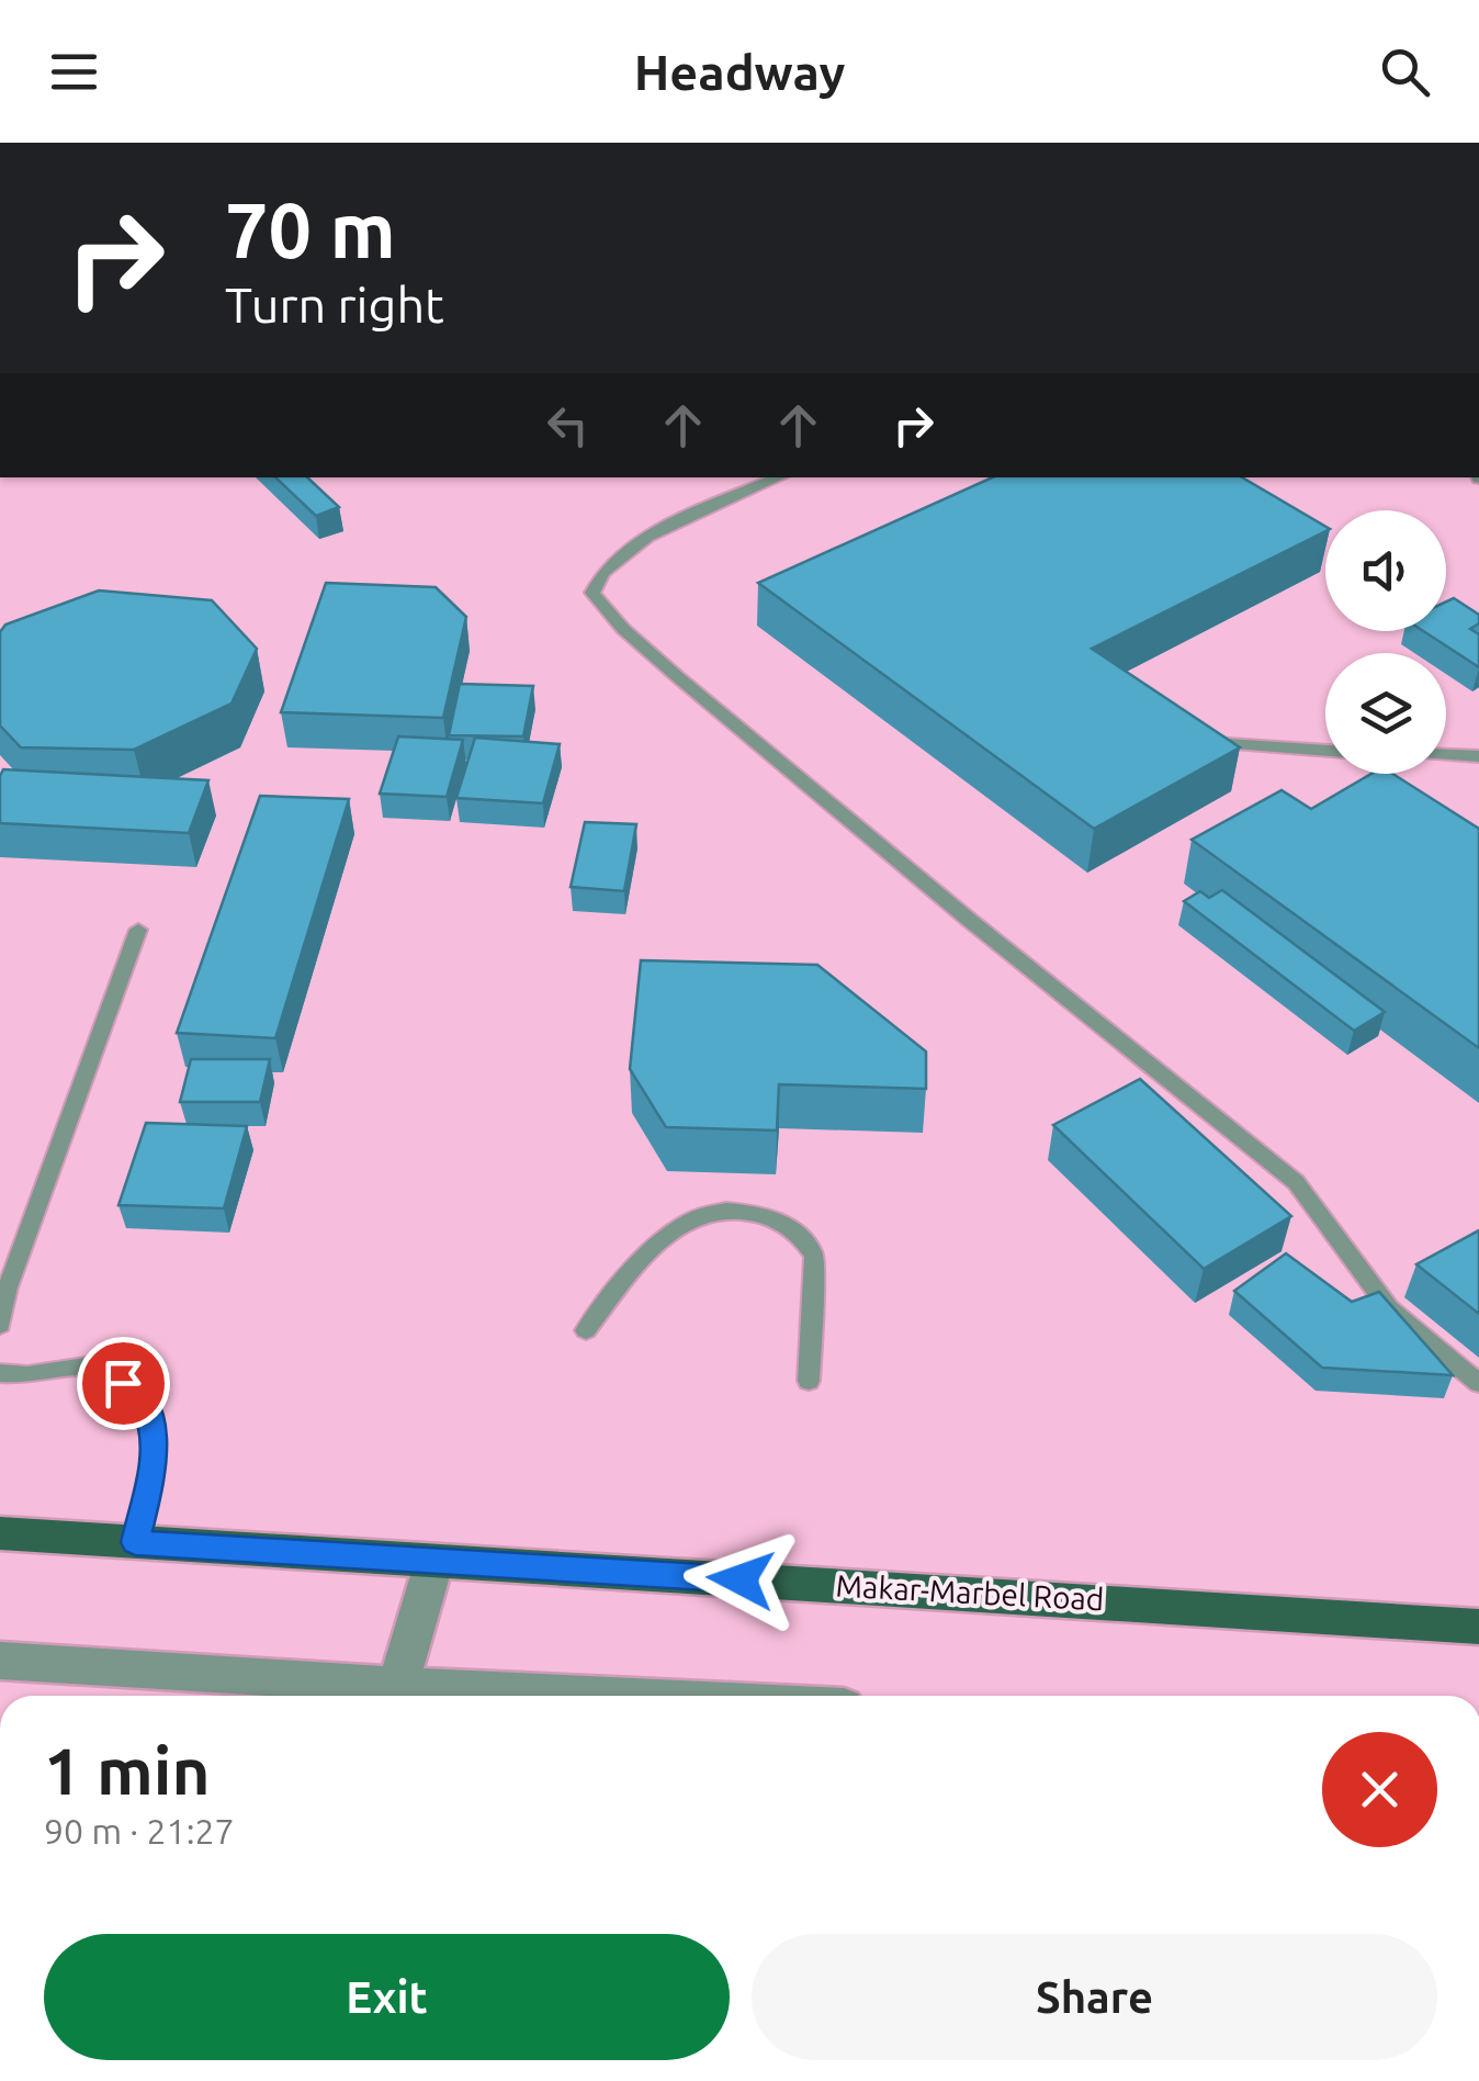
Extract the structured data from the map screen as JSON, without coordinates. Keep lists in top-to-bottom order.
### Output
{
  "streets": {
    "main road": ["Makar-Marbel Road"]
  },
  "page": {
    "header": "Headway",
    "turn": ["70 m", "Turn right"],
    "heading": ["1 min", "90 m · 21:27"],
    "buttons": ["Exit", "Share"]
  }
}
